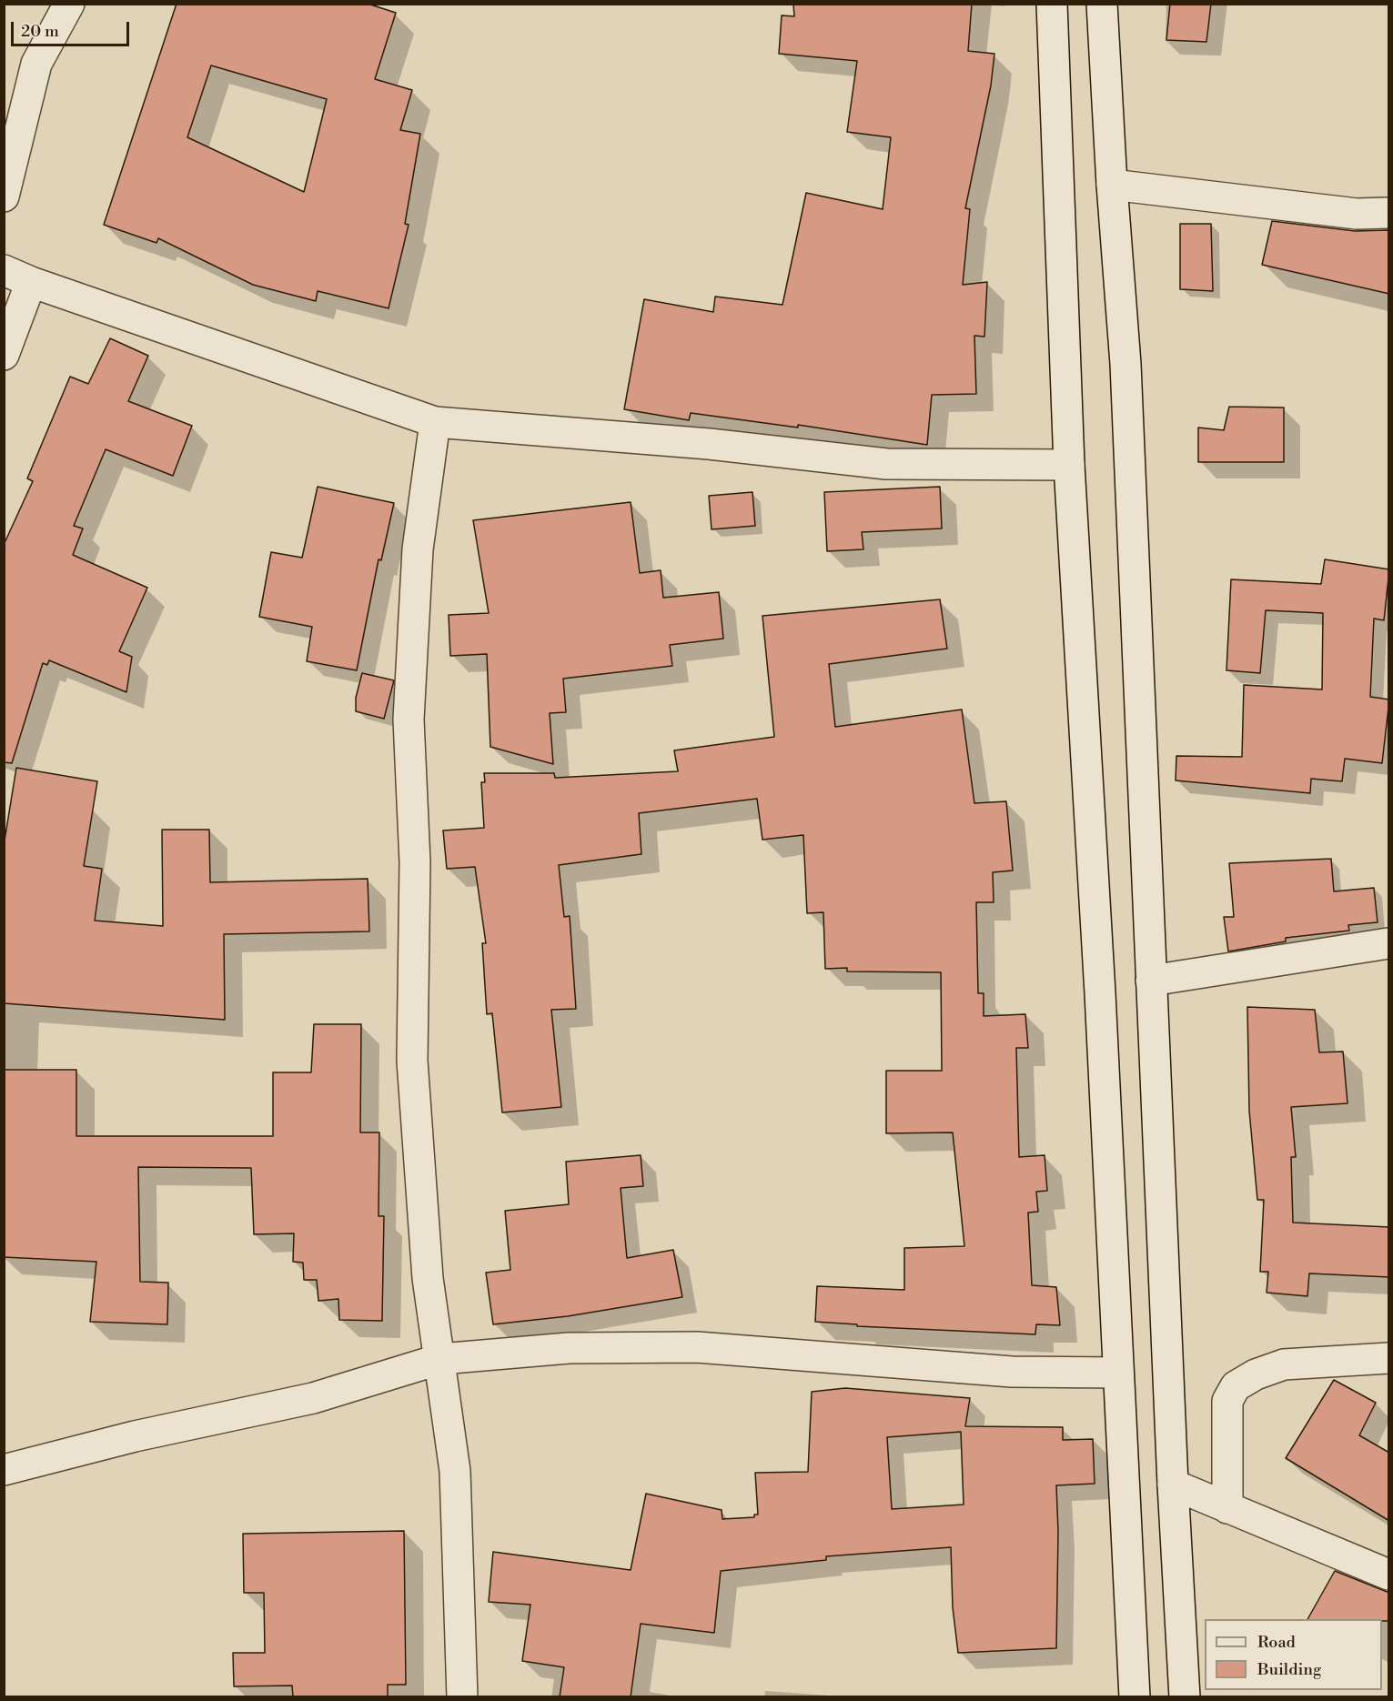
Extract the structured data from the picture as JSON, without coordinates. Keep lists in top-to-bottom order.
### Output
{
  "legend": ["Road", "Building"],
  "scale_bar": "20 m"
}
